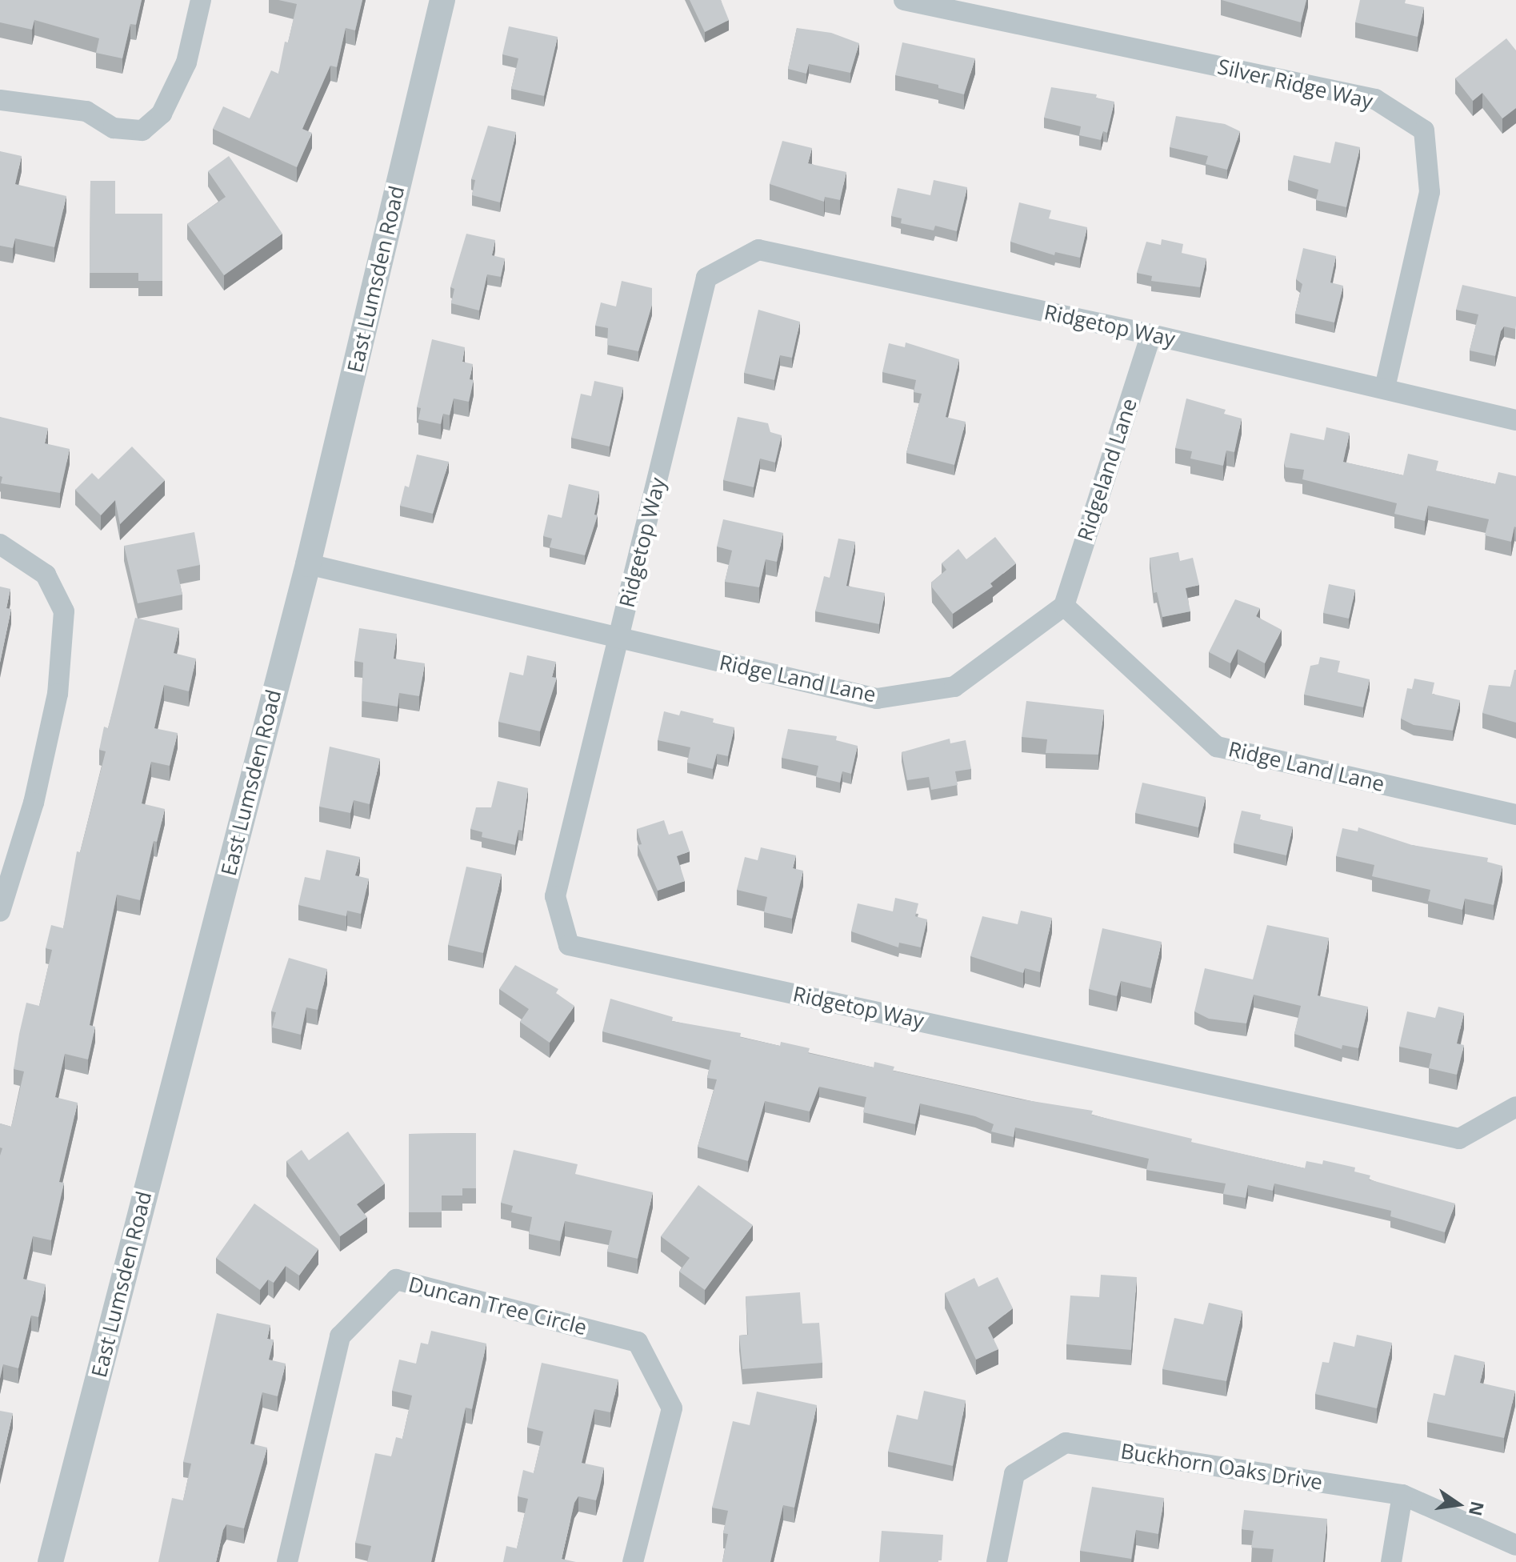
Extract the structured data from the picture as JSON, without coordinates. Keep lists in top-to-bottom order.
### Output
{
  "streets": {
    "street": [
      "Silver Ridge Way",
      "East Lumsden Road",
      "Ridgetop Way",
      "Ridgeland Lane",
      "Ridge Land Lane",
      "Duncan Tree Circle",
      "Buckhorn Oaks Drive"
    ]
  },
  "crossings": [
    ["Silver Ridge Way", "Ridgetop Way"],
    ["East Lumsden Road", "Ridge Land Lane"],
    ["Ridgetop Way", "Ridgeland Lane"],
    ["Ridgetop Way", "Ridge Land Lane"],
    ["Ridgeland Lane", "Ridge Land Lane"]
  ],
  "north": "right"
}
